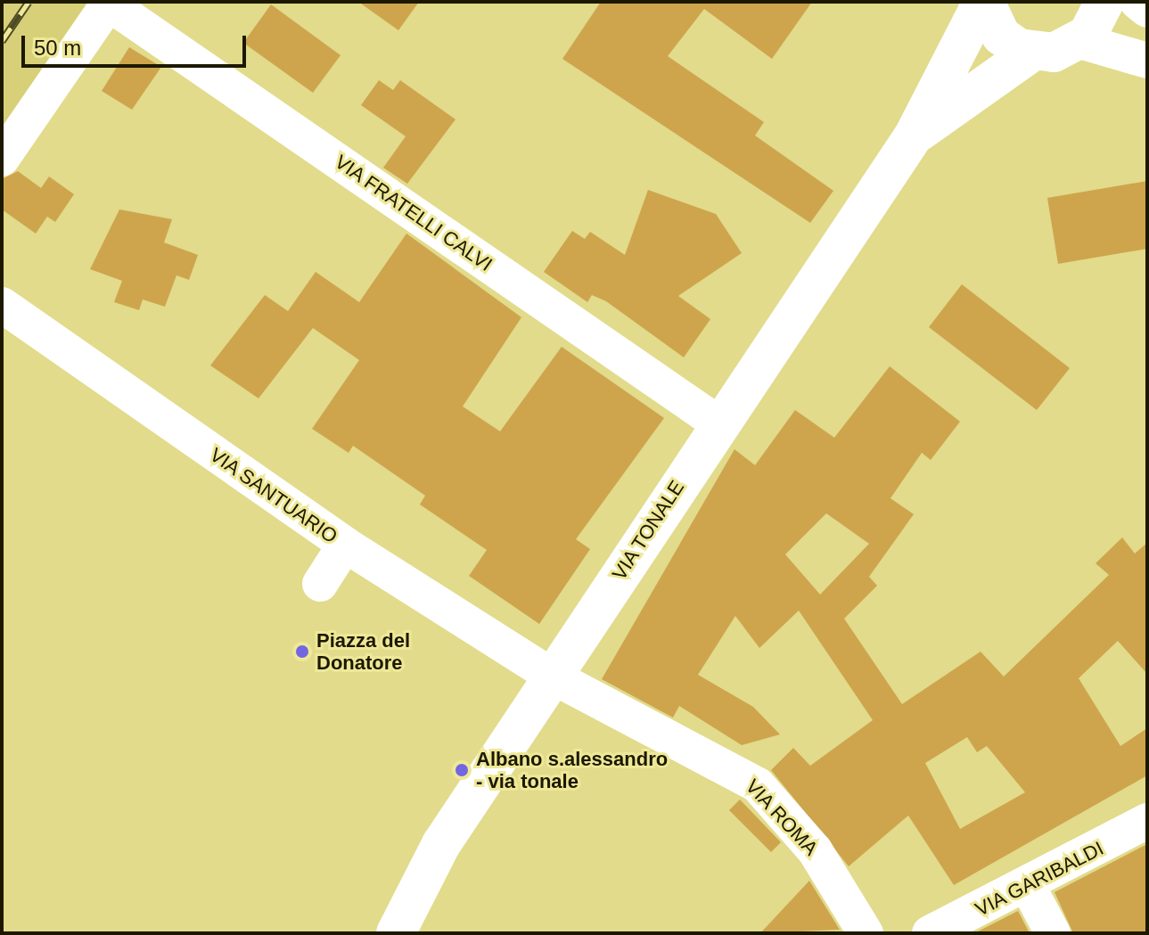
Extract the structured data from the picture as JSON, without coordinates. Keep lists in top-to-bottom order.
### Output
{
  "streets": {
    "main road": ["VIA TONALE"],
    "street": [
      "VIA FRATELLI CALVI",
      "VIA SANTUARIO",
      "VIA ROMA",
      "VIA GARIBALDI"
    ]
  },
  "crossings": [
    ["VIA FRATELLI CALVI", "VIA TONALE"],
    ["VIA SANTUARIO", "VIA TONALE"],
    ["VIA SANTUARIO", "VIA ROMA"],
    ["VIA TONALE", "VIA ROMA"]
  ],
  "places": ["Piazza del Donatore", "Albano s.alessandro - via tonale"],
  "scale_bar": "50 m"
}
